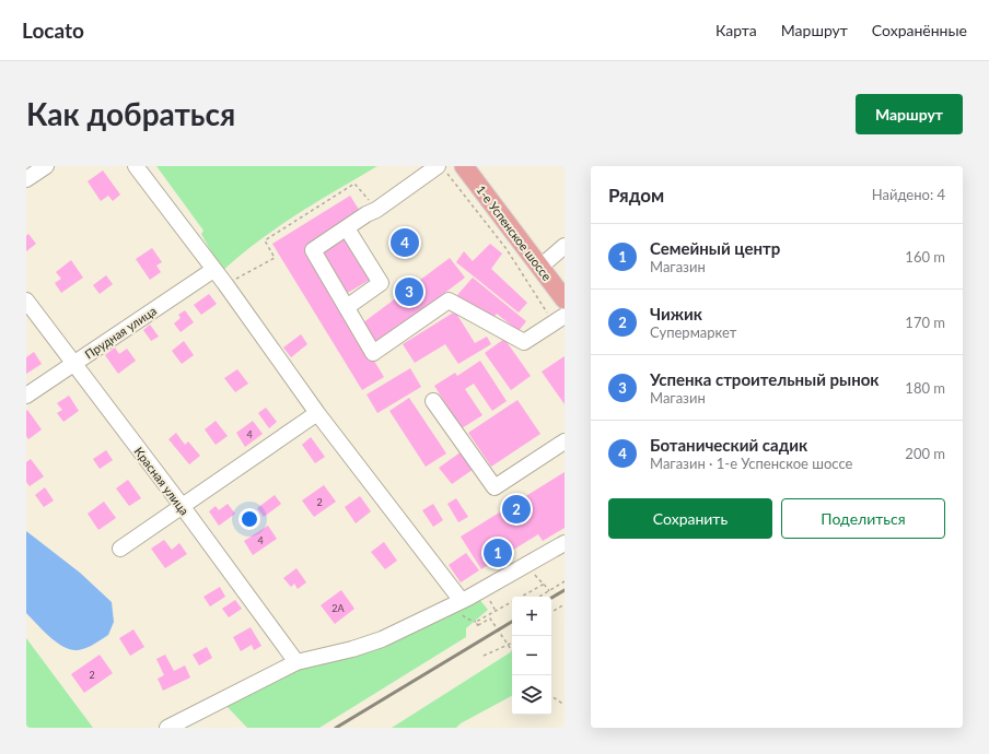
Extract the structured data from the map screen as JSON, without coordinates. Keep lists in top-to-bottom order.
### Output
{
  "streets": {
    "main road": ["1-е Успенское шоссе"],
    "street": ["Прудная улица", "Красная улица"]
  },
  "crossings": [
    ["Прудная улица", "Красная улица"]
  ],
  "house_numbers": [
    "4",
    "2",
    "4",
    "2А",
    "2"
  ],
  "page": {
    "header": "Locato",
    "nav": ["Карта", "Маршрут", "Сохранённые"],
    "buttons": [
      "Маршрут",
      ["Сохранить", "Поделиться"]
    ],
    "title": "Как добраться",
    "heading": ["Рядом", "Найдено: 4"],
    "list": [
      {
        "mark": "1",
        "name": "Семейный центр",
        "note": "Магазин",
        "value": "160 m"
      },
      {
        "mark": "2",
        "name": "Чижик",
        "note": "Супермаркет",
        "value": "170 m"
      },
      {
        "mark": "3",
        "name": "Успенка строительный рынок",
        "note": "Магазин",
        "value": "180 m"
      },
      {
        "mark": "4",
        "name": "Ботанический садик",
        "note": "Магазин · 1-е Успенское шоссе",
        "value": "200 m"
      }
    ],
    "pins": [
      "4",
      "3",
      "2",
      "1"
    ],
    "map_buttons": ["+", "−"]
  }
}
